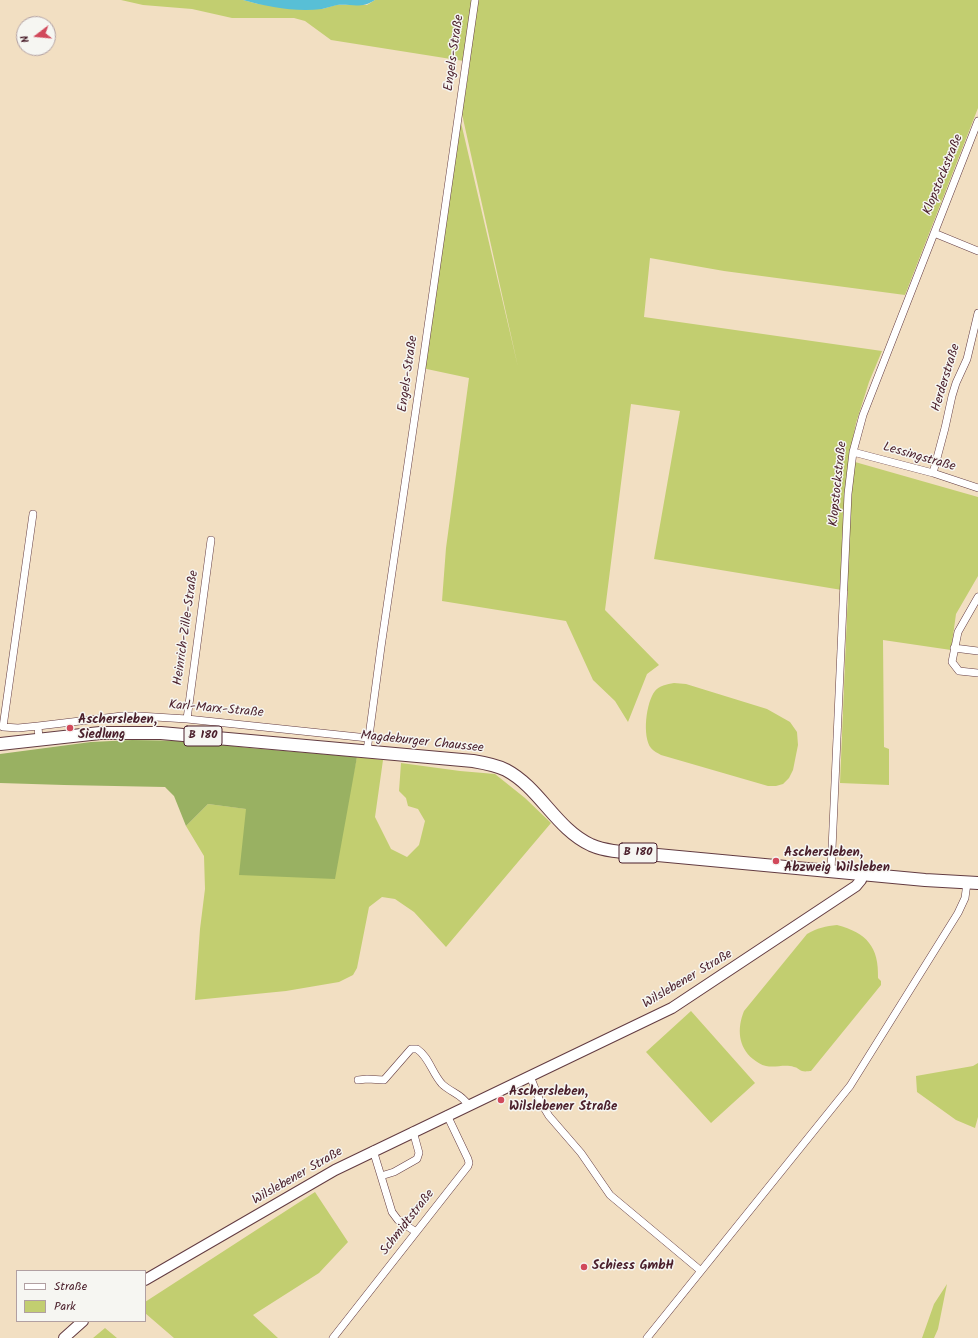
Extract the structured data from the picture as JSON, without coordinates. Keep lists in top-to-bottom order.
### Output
{
  "streets": {
    "main road": ["B 180", "Magdeburger Chaussee"],
    "street": [
      "Engels-Straße",
      "Klopstockstraße",
      "Herderstraße",
      "Lessingstraße",
      "Heinrich-Zille-Straße",
      "Karl-Marx-Straße",
      "Wilslebener Straße",
      "Schmidtstraße"
    ]
  },
  "crossings": [
    ["Engels-Straße", "Karl-Marx-Straße"],
    ["Engels-Straße", "Magdeburger Chaussee"],
    ["Klopstockstraße", "Lessingstraße"],
    ["Klopstockstraße", "Magdeburger Chaussee"],
    ["Herderstraße", "Lessingstraße"],
    ["Heinrich-Zille-Straße", "Karl-Marx-Straße"],
    ["Magdeburger Chaussee", "Wilslebener Straße"],
    ["Wilslebener Straße", "Schmidtstraße"]
  ],
  "places": [
    "Aschersleben, Siedlung",
    "Aschersleben, Abzweig Wilsleben",
    "Aschersleben, Wilslebener Straße",
    "Schiess GmbH"
  ],
  "legend": ["Straße", "Park"],
  "north": "left"
}
